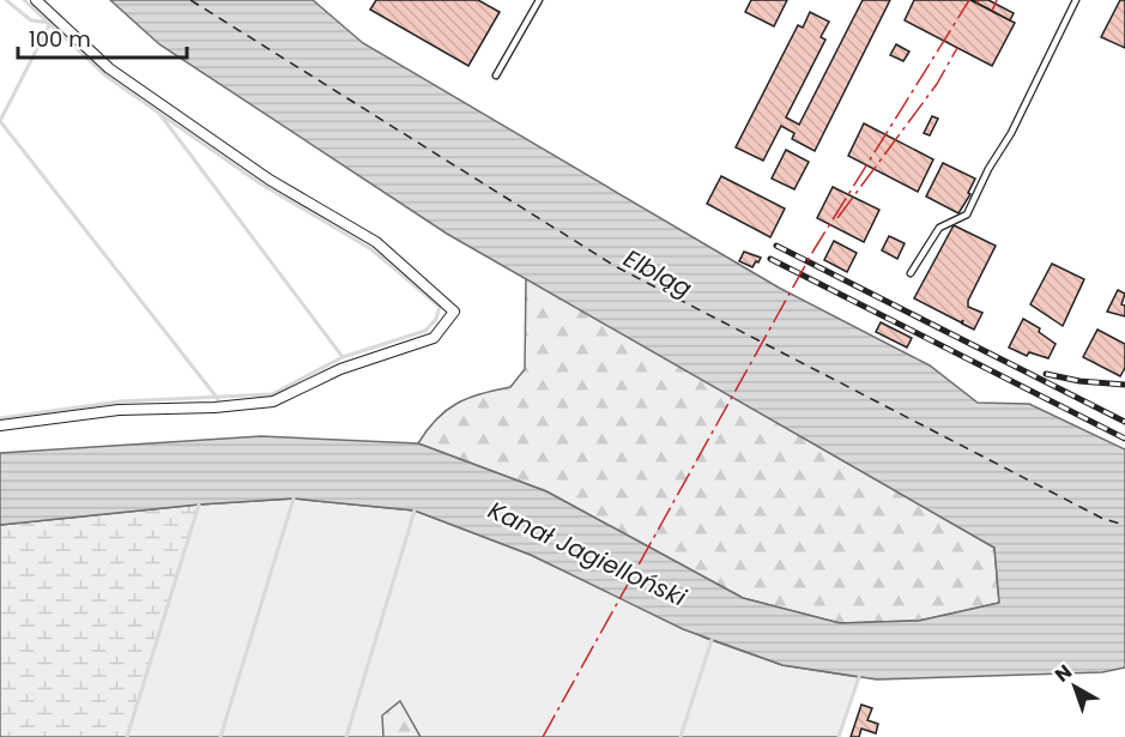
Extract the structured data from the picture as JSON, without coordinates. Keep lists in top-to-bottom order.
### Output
{
  "water": ["Elbląg", "Kanał Jagielloński"],
  "scale_bar": "100 m",
  "north": "top left"
}
